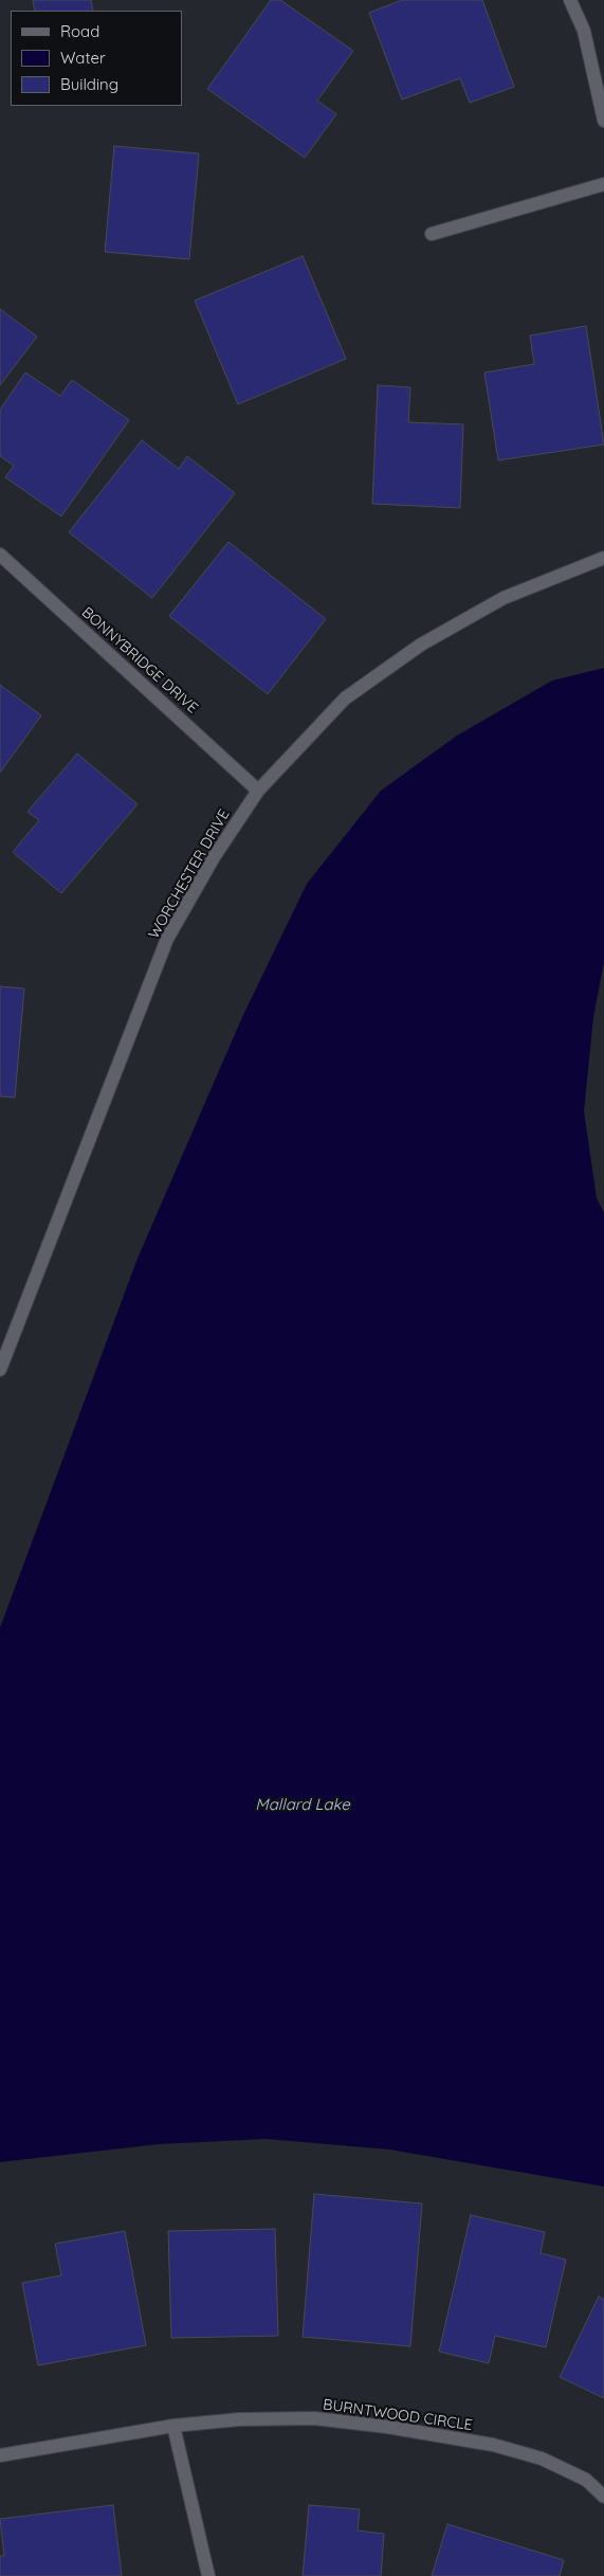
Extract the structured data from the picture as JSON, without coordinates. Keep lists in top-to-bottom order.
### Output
{
  "streets": {
    "street": ["BONNYBRIDGE DRIVE", "WORCHESTER DRIVE", "BURNTWOOD CIRCLE"]
  },
  "crossings": [
    ["BONNYBRIDGE DRIVE", "WORCHESTER DRIVE"]
  ],
  "water": ["Mallard Lake"],
  "legend": ["Road", "Water", "Building"]
}
